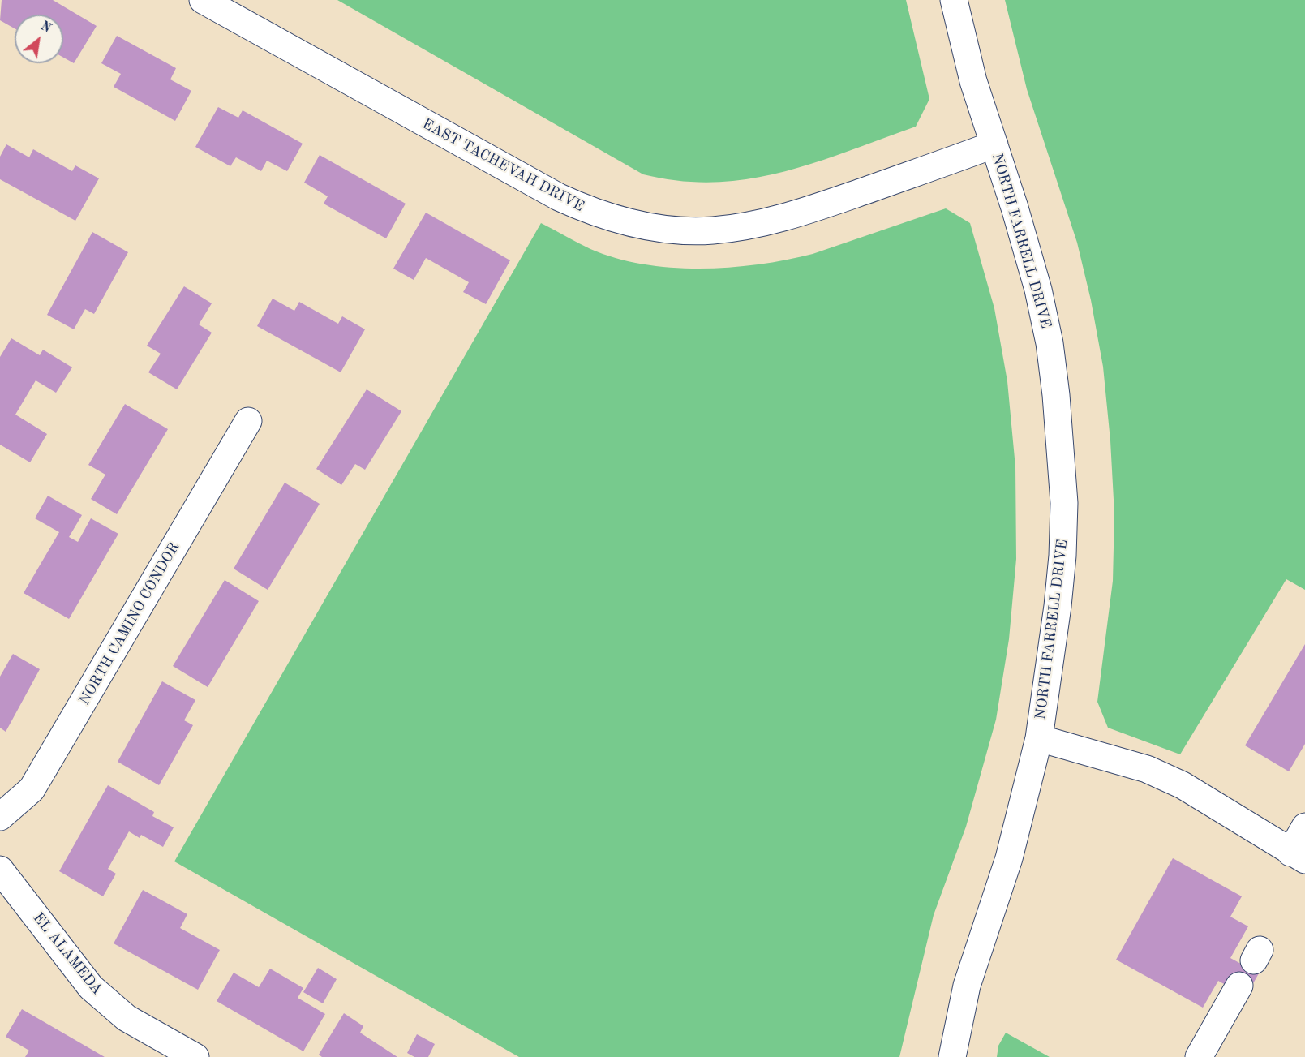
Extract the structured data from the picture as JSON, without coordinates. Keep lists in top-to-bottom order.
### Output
{
  "streets": {
    "street": [
      "EAST TACHEVAH DRIVE",
      "NORTH FARRELL DRIVE",
      "NORTH CAMINO CONDOR",
      "EL ALAMEDA"
    ]
  },
  "crossings": [
    ["EAST TACHEVAH DRIVE", "NORTH FARRELL DRIVE"]
  ],
  "north": "top right"
}
